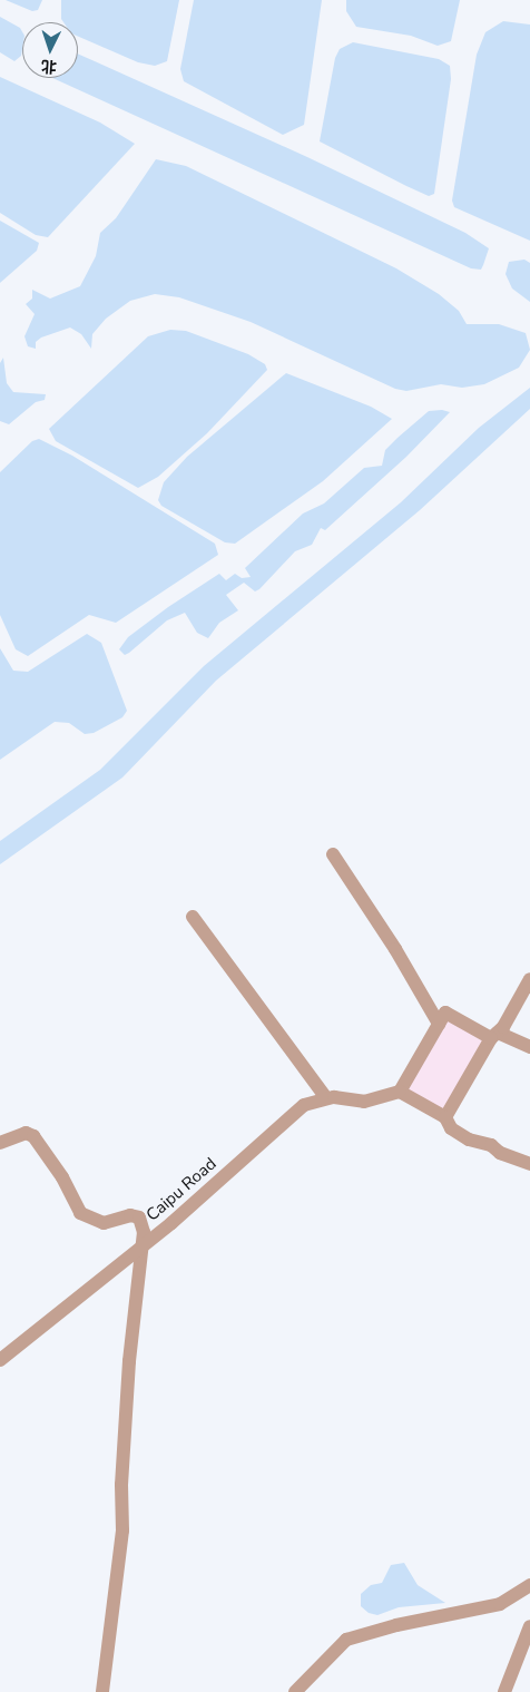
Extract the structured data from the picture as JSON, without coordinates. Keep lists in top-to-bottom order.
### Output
{
  "streets": {
    "street": ["Caipu Road"]
  },
  "north": "bottom"
}
